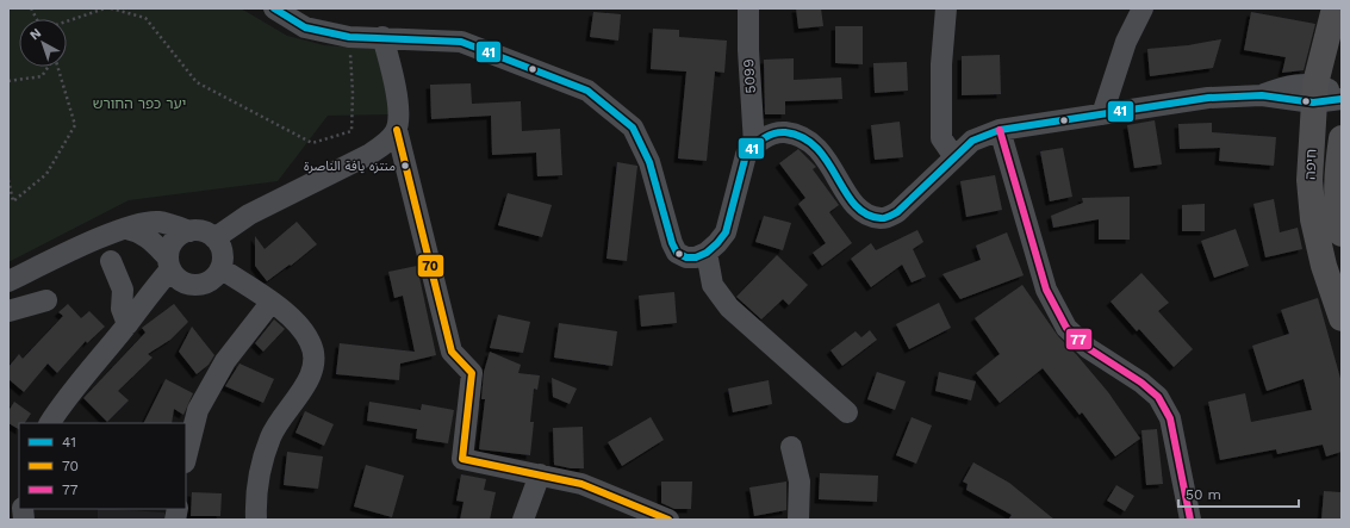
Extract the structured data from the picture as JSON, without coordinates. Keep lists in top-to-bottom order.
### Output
{
  "streets": {
    "highway": ["חיפה"],
    "street": ["5099"]
  },
  "parks": ["יער כפר החורש"],
  "places": ["منتزه يافة الناصرة"],
  "lines": ["transit line 41", "transit line 70", "transit line 77"],
  "legend": ["41", "70", "77"],
  "scale_bar": "50 m",
  "north": "top left"
}
